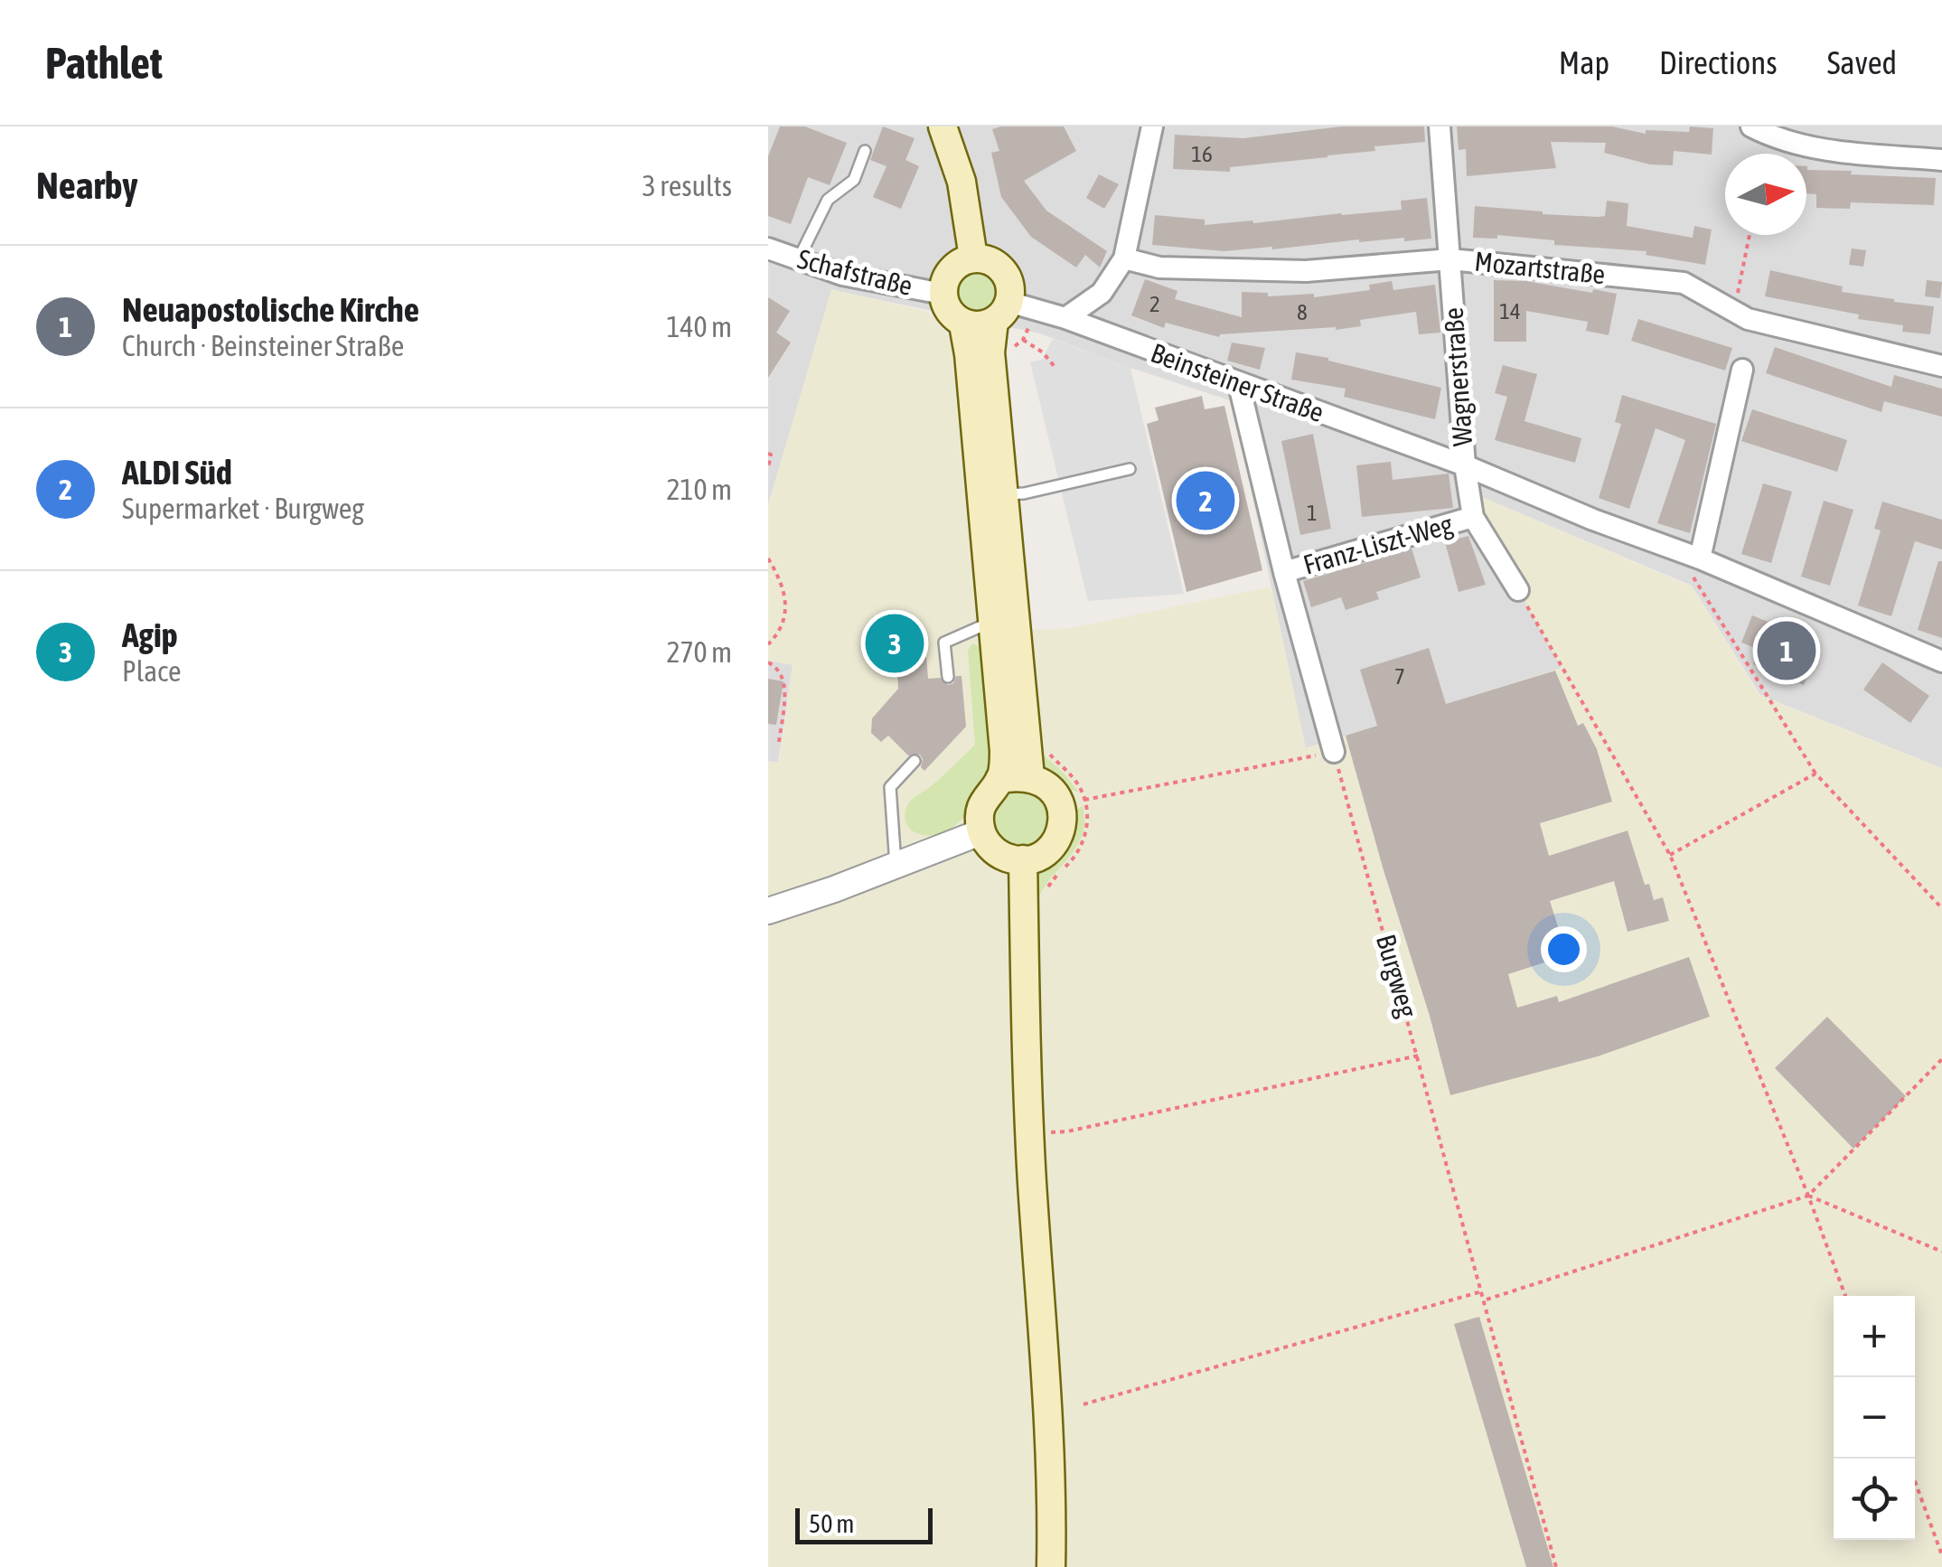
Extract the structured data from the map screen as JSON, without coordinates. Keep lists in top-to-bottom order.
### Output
{
  "streets": {
    "street": [
      "Mozartstraße",
      "Schafstraße",
      "Wagnerstraße",
      "Beinsteiner Straße",
      "Franz-Liszt-Weg"
    ],
    "path": ["Burgweg"]
  },
  "crossings": [
    ["Mozartstraße", "Wagnerstraße"],
    ["Schafstraße", "Beinsteiner Straße"],
    ["Wagnerstraße", "Beinsteiner Straße"]
  ],
  "house_numbers": [
    "16",
    "2",
    "14",
    "8",
    "1",
    "7"
  ],
  "scale_bar": "50 m",
  "north": "right",
  "page": {
    "header": "Pathlet",
    "nav": ["Map", "Directions", "Saved"],
    "heading": ["Nearby", "3 results"],
    "list": [
      {
        "mark": "1",
        "name": "Neuapostolische Kirche",
        "note": "Church · Beinsteiner Straße",
        "value": "140 m"
      },
      {
        "mark": "2",
        "name": "ALDI Süd",
        "note": "Supermarket · Burgweg",
        "value": "210 m"
      },
      {
        "mark": "3",
        "name": "Agip",
        "note": "Place",
        "value": "270 m"
      }
    ],
    "pins": ["2", "3", "1"],
    "map_buttons": ["+", "−"],
    "scale": "50 m"
  }
}
